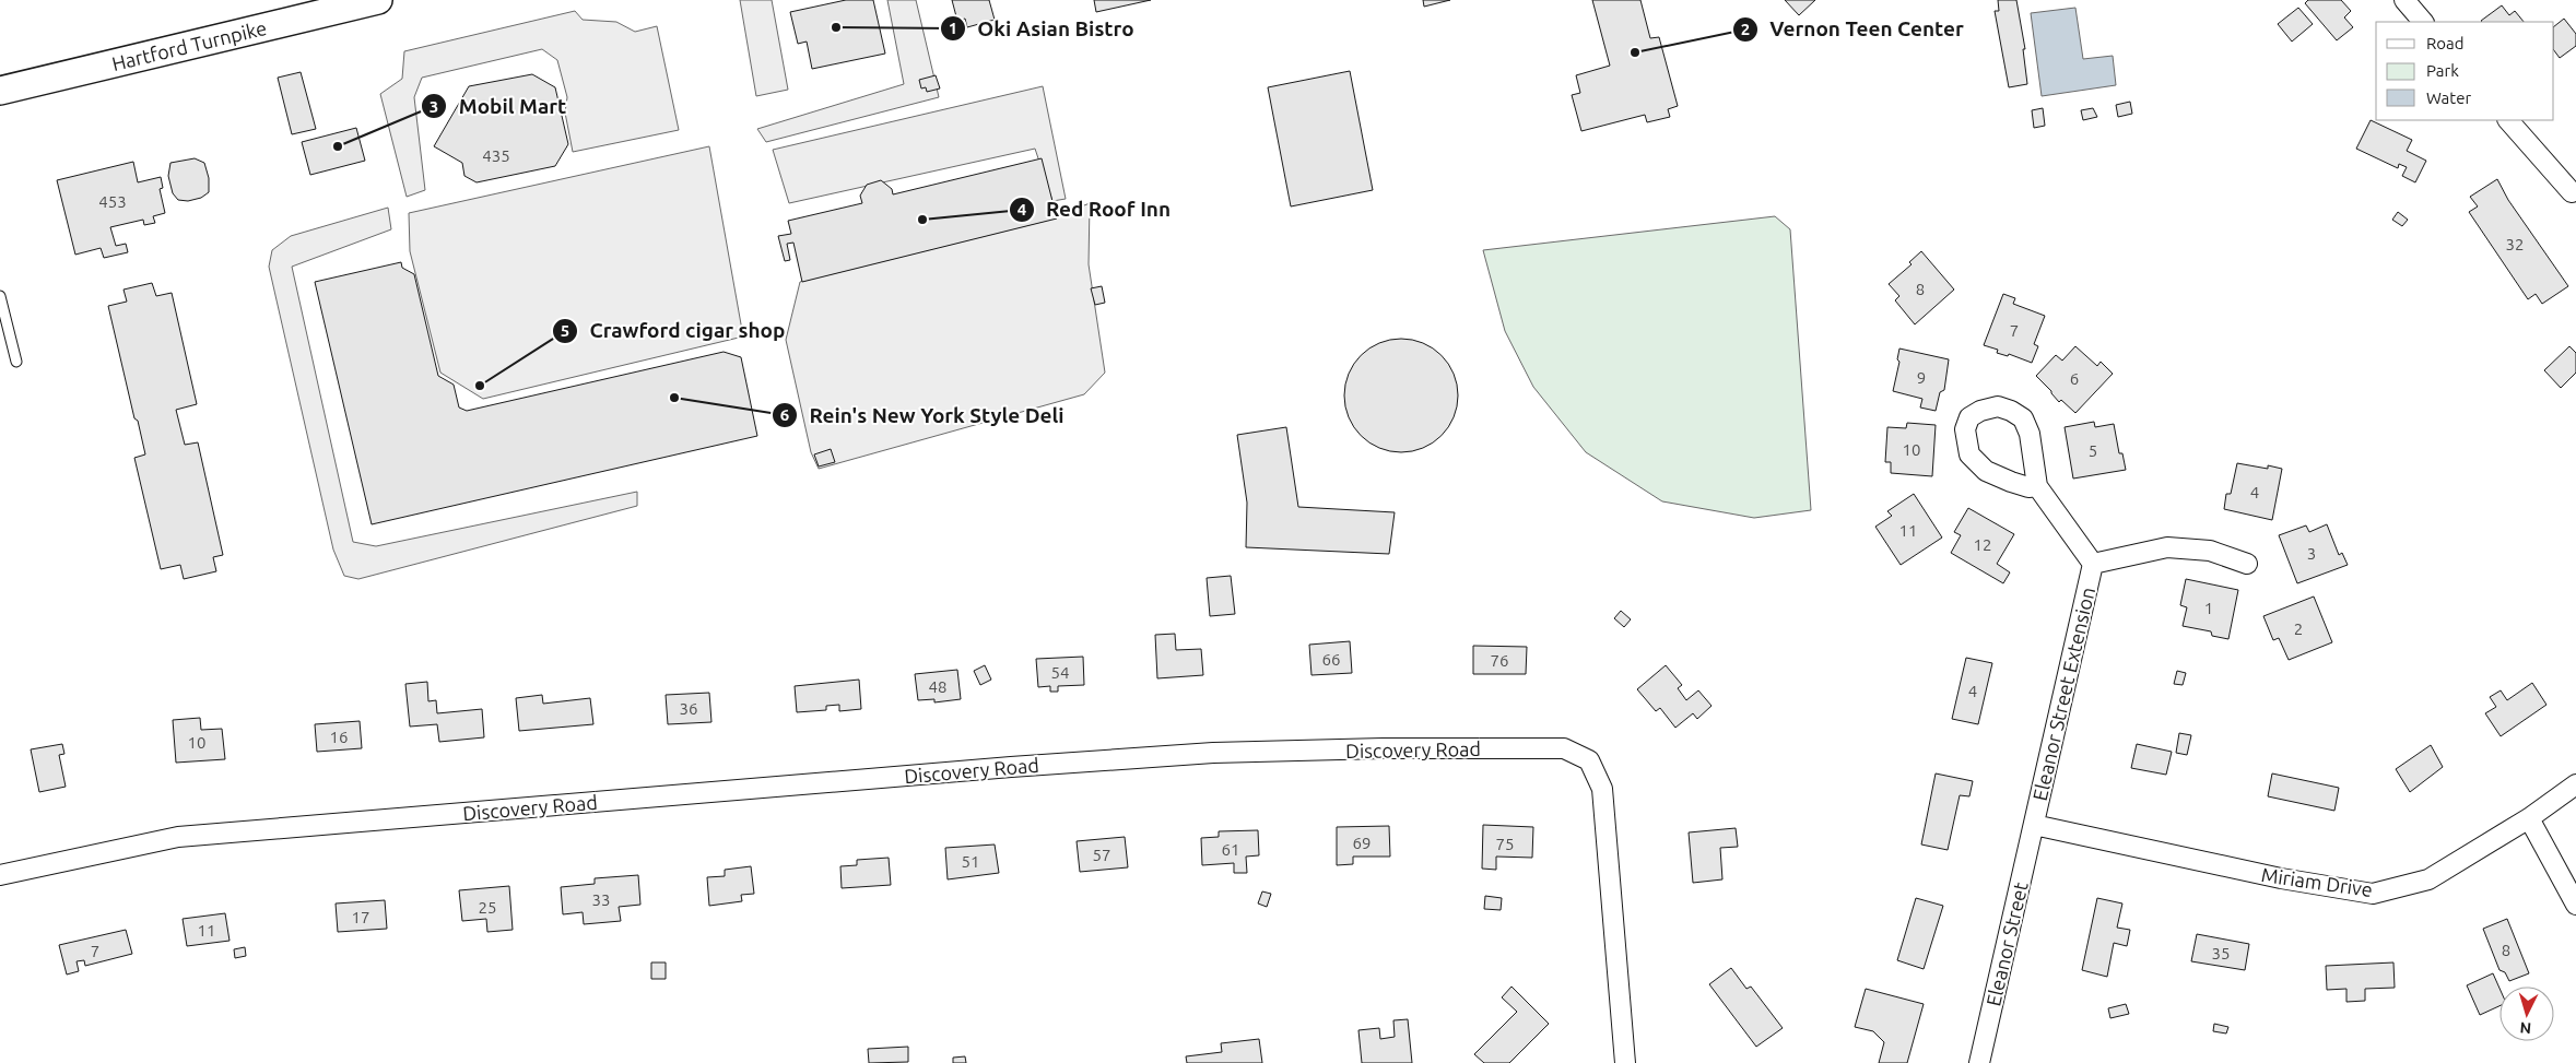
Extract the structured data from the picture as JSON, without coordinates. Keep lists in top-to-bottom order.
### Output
{
  "streets": {
    "main road": ["Hartford Turnpike"],
    "street": [
      "Eleanor Street Extension",
      "Discovery Road",
      "Miriam Drive",
      "Eleanor Street"
    ]
  },
  "crossings": [
    ["Eleanor Street Extension", "Miriam Drive"],
    ["Eleanor Street Extension", "Eleanor Street"],
    ["Miriam Drive", "Eleanor Street"]
  ],
  "places": [
    "Oki Asian Bistro",
    "Vernon Teen Center",
    "Mobil Mart",
    "Red Roof Inn",
    "Crawford cigar shop",
    "Rein's New York Style Deli"
  ],
  "house_numbers": [
    "435",
    "453",
    "32",
    "8",
    "7",
    "9",
    "6",
    "10",
    "5",
    "4",
    "11",
    "12",
    "3",
    "1",
    "2",
    "66",
    "76",
    "54",
    "48",
    "4",
    "36",
    "16",
    "10",
    "69",
    "75",
    "61",
    "57",
    "51",
    "33",
    "25",
    "17",
    "11",
    "8",
    "7",
    "35"
  ],
  "legend": ["Road", "Park", "Water"],
  "north": "bottom"
}
